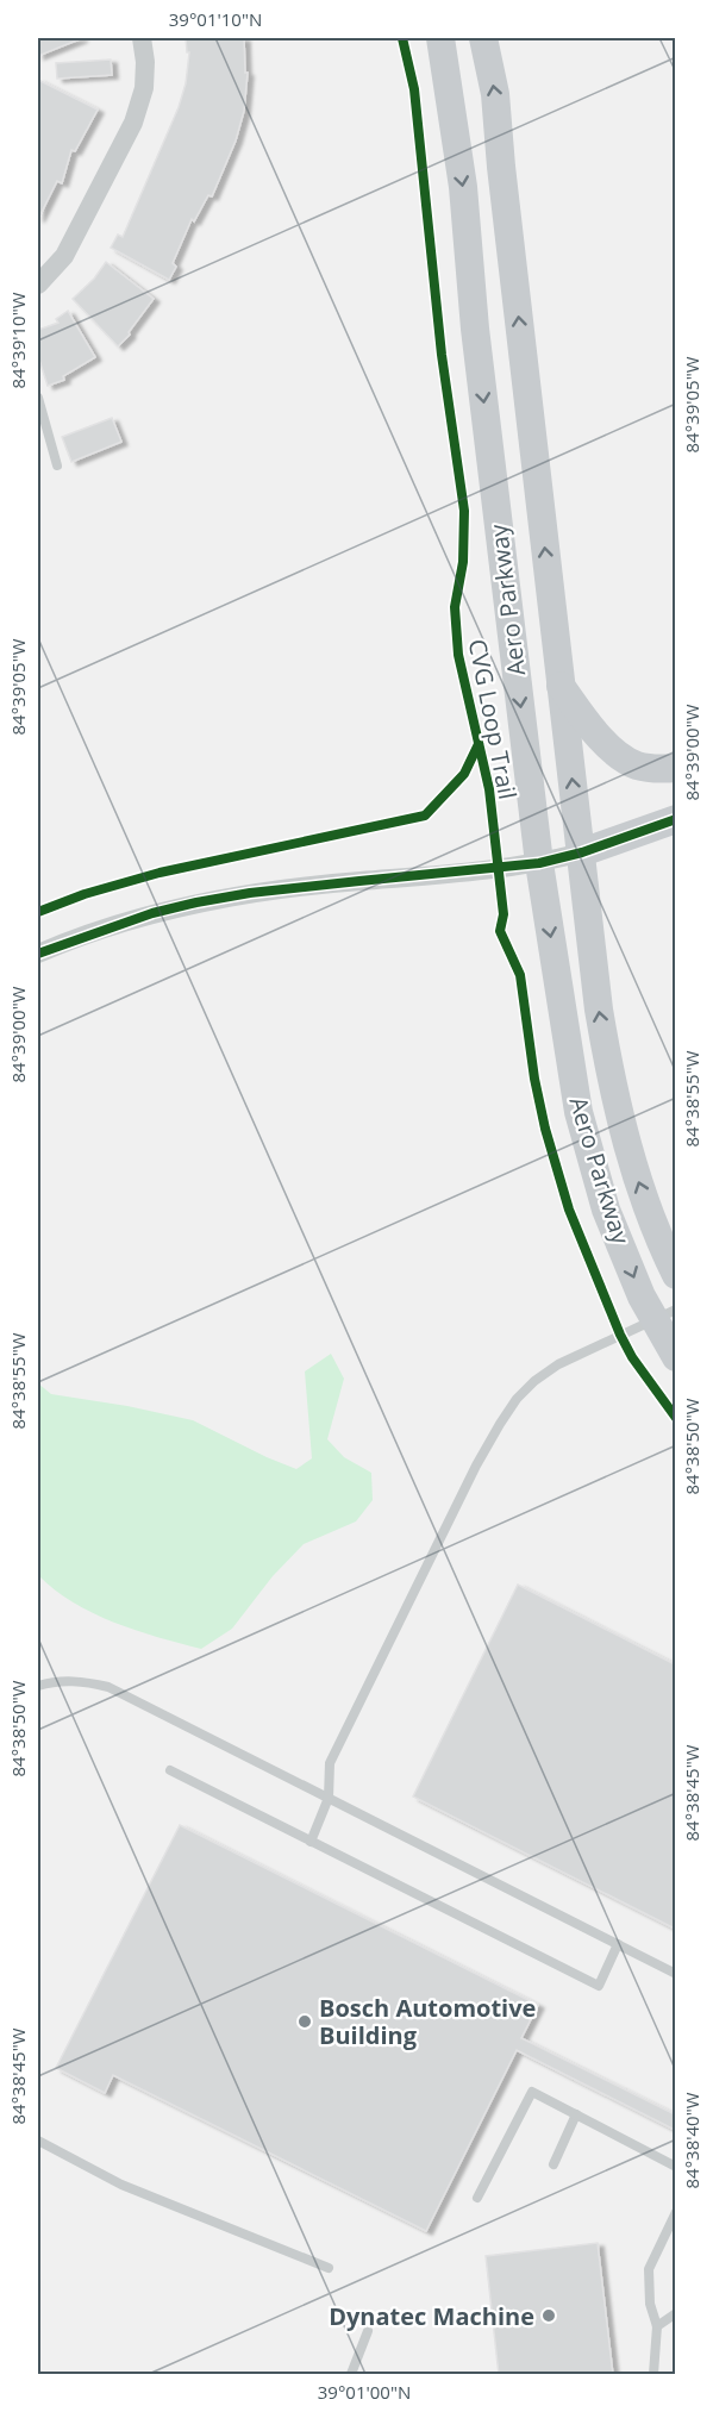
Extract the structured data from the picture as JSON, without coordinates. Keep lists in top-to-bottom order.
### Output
{
  "streets": {
    "main road": ["Aero Parkway"],
    "cycle path": ["CVG Loop Trail"]
  },
  "places": ["Bosch Automotive Building", "Dynatec Machine"],
  "coordinates": [
    "39°01'10\"N",
    "84°39'10\"W",
    "84°39'05\"W",
    "84°39'00\"W",
    "84°38'55\"W",
    "84°38'50\"W",
    "84°38'45\"W",
    "84°38'40\"W",
    "39°01'00\"N"
  ]
}
